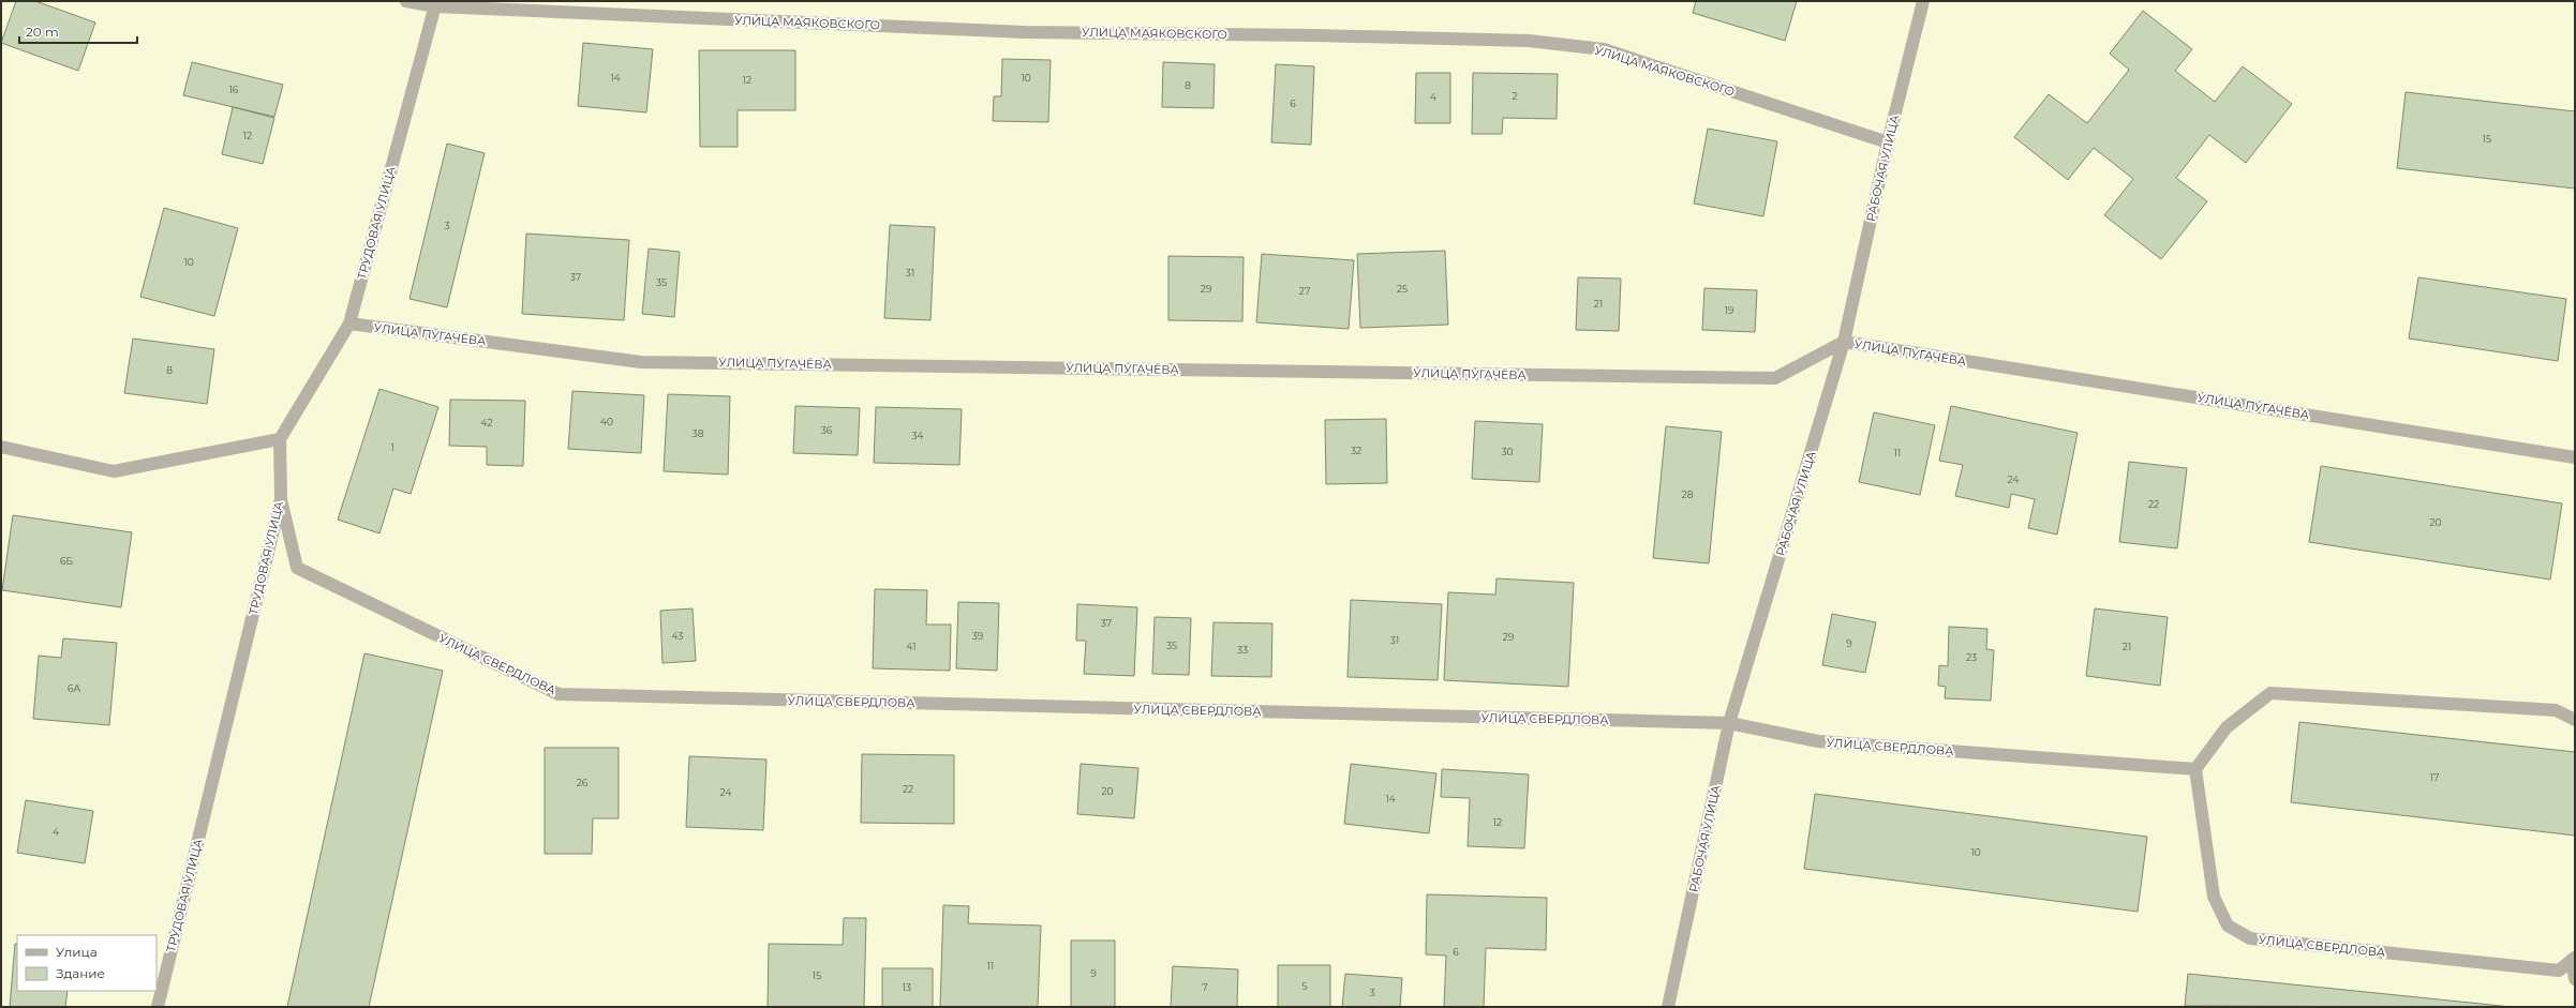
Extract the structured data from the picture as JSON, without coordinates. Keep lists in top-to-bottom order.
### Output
{
  "streets": {
    "street": [
      "УЛИЦА МАЯКОВСКОГО",
      "РАБОЧАЯ УЛИЦА",
      "ТРУДОВАЯ УЛИЦА",
      "УЛИЦА ПУГАЧЁВА",
      "УЛИЦА СВЕРДЛОВА"
    ]
  },
  "crossings": [
    ["УЛИЦА МАЯКОВСКОГО", "РАБОЧАЯ УЛИЦА"],
    ["УЛИЦА МАЯКОВСКОГО", "ТРУДОВАЯ УЛИЦА"],
    ["РАБОЧАЯ УЛИЦА", "УЛИЦА ПУГАЧЁВА"],
    ["РАБОЧАЯ УЛИЦА", "УЛИЦА СВЕРДЛОВА"],
    ["ТРУДОВАЯ УЛИЦА", "УЛИЦА ПУГАЧЁВА"],
    ["ТРУДОВАЯ УЛИЦА", "УЛИЦА СВЕРДЛОВА"]
  ],
  "house_numbers": [
    "14",
    "10",
    "12",
    "8",
    "16",
    "2",
    "4",
    "6",
    "12",
    "15",
    "3",
    "10",
    "31",
    "37",
    "35",
    "29",
    "25",
    "27",
    "21",
    "19",
    "8",
    "40",
    "42",
    "36",
    "38",
    "34",
    "1",
    "32",
    "30",
    "11",
    "24",
    "28",
    "22",
    "20",
    "6Б",
    "37",
    "43",
    "39",
    "29",
    "31",
    "9",
    "35",
    "41",
    "21",
    "33",
    "23",
    "6А",
    "17",
    "26",
    "22",
    "20",
    "24",
    "14",
    "12",
    "4",
    "10",
    "6",
    "11",
    "9",
    "15",
    "5",
    "13",
    "7",
    "3"
  ],
  "legend": ["Улица", "Здание"],
  "scale_bar": "20 m"
}
